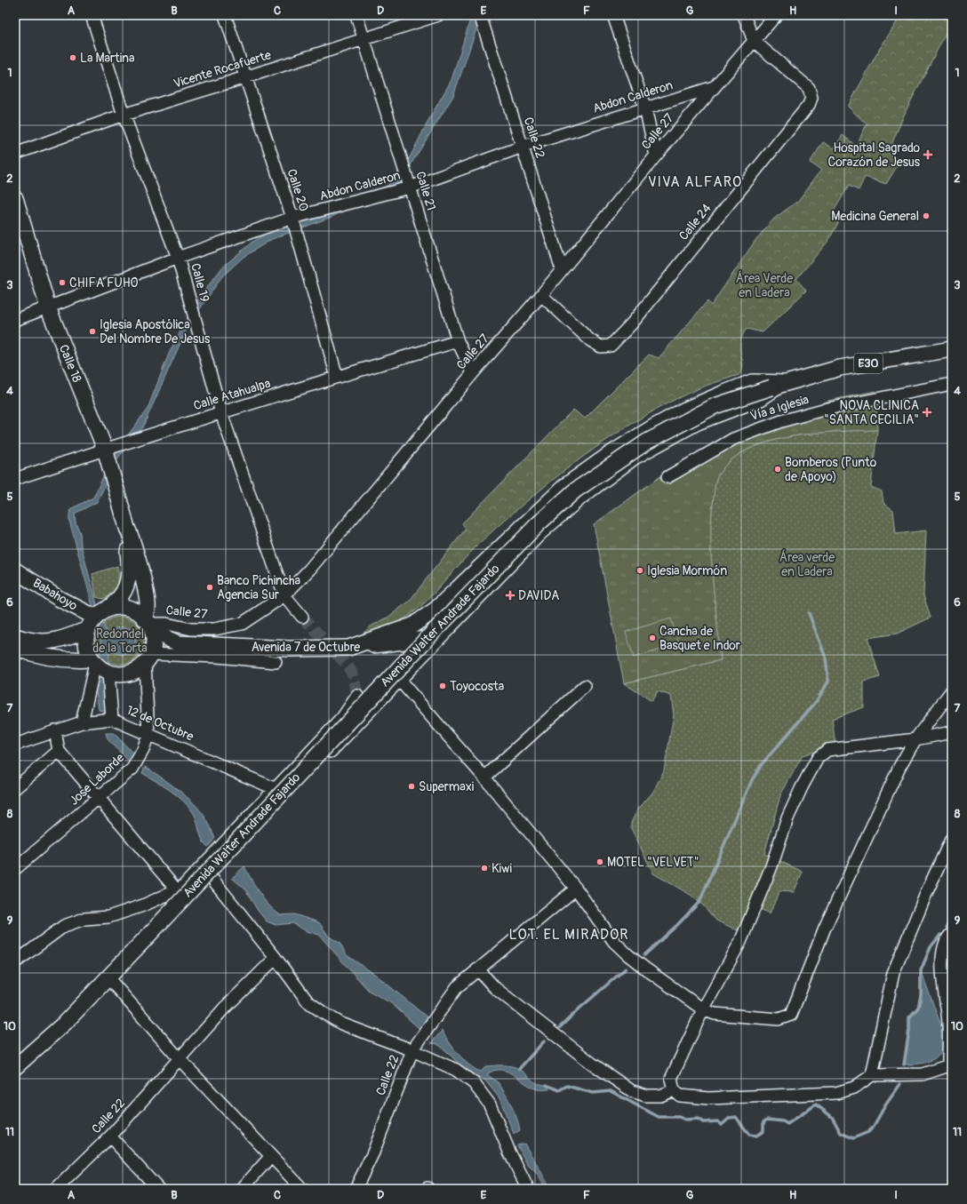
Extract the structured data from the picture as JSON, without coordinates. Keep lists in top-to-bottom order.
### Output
{
  "streets": {
    "main road": [
      "Calle 18",
      "E30",
      "Babahoyo",
      "Avenida Walter Andrade Fajardo",
      "Avenida 7 de Octubre"
    ],
    "street": [
      "Vicente Rocafuerte",
      "Abdon Calderon",
      "Calle 27",
      "Calle 22",
      "Calle 20",
      "Calle 21",
      "Calle 24",
      "Calle 19",
      "Calle Atahualpa",
      "Vía a Iglesia",
      "12 de Octubre",
      "Jose Laborde"
    ]
  },
  "crossings": [
    ["Vicente Rocafuerte", "Calle 20"],
    ["Vicente Rocafuerte", "Calle 21"],
    ["Vicente Rocafuerte", "Calle 19"],
    ["Abdon Calderon", "Calle 27"],
    ["Abdon Calderon", "Calle 22"],
    ["Abdon Calderon", "Calle 20"],
    ["Abdon Calderon", "Calle 21"],
    ["Abdon Calderon", "Calle 19"],
    ["Abdon Calderon", "Calle 18"],
    ["Calle 27", "Calle 22"],
    ["Calle 27", "Calle 21"],
    ["Calle 27", "Calle 24"],
    ["Calle 27", "Calle 19"],
    ["Calle 27", "Calle 18"],
    ["Calle 27", "E30"],
    ["Calle 27", "Babahoyo"],
    ["Calle 27", "Avenida 7 de Octubre"],
    ["Calle 27", "Jose Laborde"],
    ["Calle 20", "Calle Atahualpa"],
    ["Calle 21", "Calle Atahualpa"],
    ["Calle 19", "Calle Atahualpa"],
    ["Calle 18", "E30"],
    ["Calle 18", "Calle Atahualpa"],
    ["Calle 18", "Babahoyo"],
    ["Calle 18", "Avenida 7 de Octubre"],
    ["Calle 18", "Jose Laborde"],
    ["E30", "Babahoyo"],
    ["E30", "Avenida 7 de Octubre"],
    ["E30", "Jose Laborde"],
    ["Babahoyo", "Avenida 7 de Octubre"],
    ["Babahoyo", "Jose Laborde"],
    ["Avenida Walter Andrade Fajardo", "Avenida 7 de Octubre"],
    ["Avenida Walter Andrade Fajardo", "12 de Octubre"],
    ["Avenida 7 de Octubre", "Jose Laborde"],
    ["12 de Octubre", "Jose Laborde"]
  ],
  "districts": ["VIVA ALFARO", "LOT. EL MIRADOR"],
  "parks": ["Área Verde en Ladera", "Área verde en Ladera", "Redondel de la Torta"],
  "places": {
    "other": [
      "La Martina",
      "Medicina General",
      "CHIFA FUHO",
      "Iglesia Apostólica Del Nombre De Jesus",
      "Bomberos (Punto de Apoyo)",
      "Iglesia Mormón",
      "Banco Pichincha Agencia Sur",
      "Cancha de Basquet e Indor",
      "Toyocosta",
      "Supermaxi",
      "MOTEL \"VELVET\"",
      "Kiwi"
    ],
    "health": ["Hospital Sagrado Corazón de Jesus", "NOVA CLINICA \"SANTA CECILIA\"", "DAVIDA"]
  },
  "grid": {
    "columns": [
      "A",
      "B",
      "C",
      "D",
      "E",
      "F",
      "G",
      "H",
      "I"
    ],
    "rows": [
      "1",
      "2",
      "3",
      "4",
      "5",
      "6",
      "7",
      "8",
      "9",
      "10",
      "11"
    ]
  }
}
